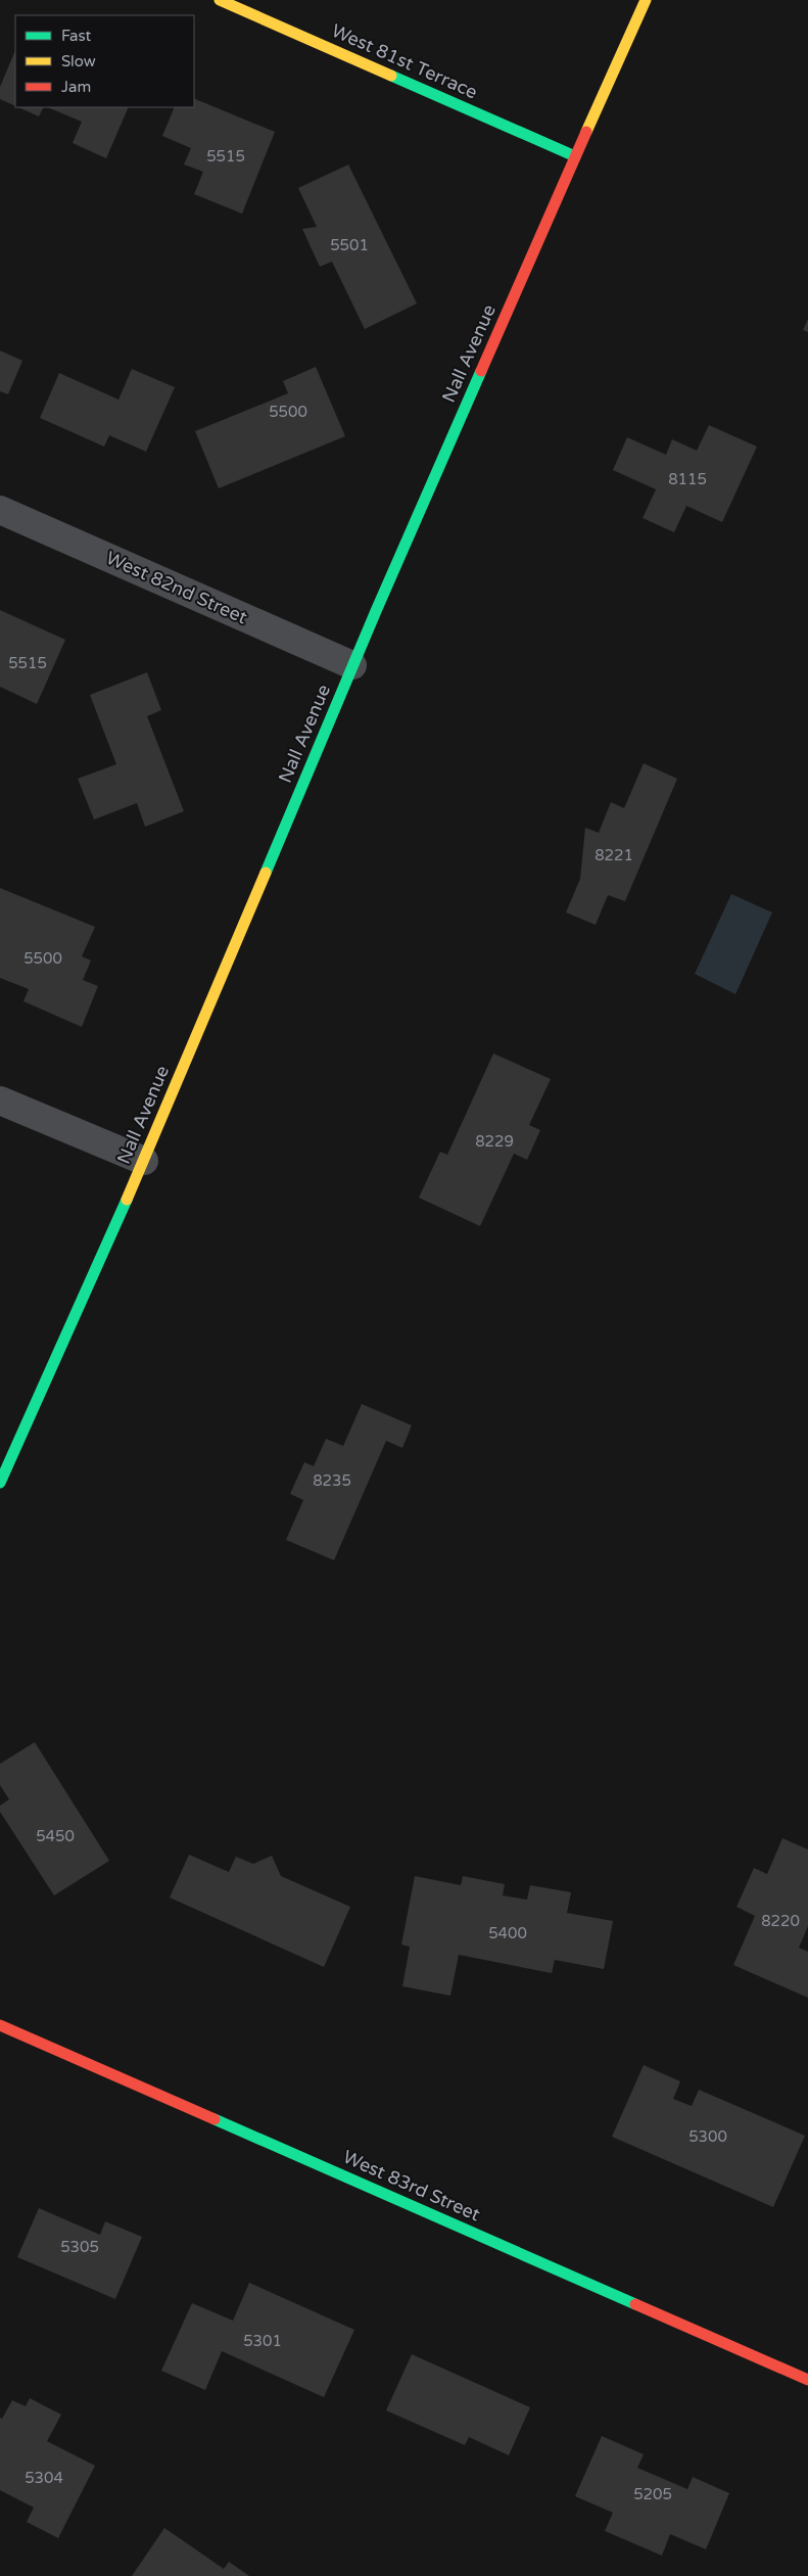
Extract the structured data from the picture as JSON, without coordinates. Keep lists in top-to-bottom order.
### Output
{
  "streets": {
    "main road": ["West 81st Terrace", "Nall Avenue", "West 83rd Street"],
    "street": ["West 82nd Street"]
  },
  "crossings": [
    ["West 81st Terrace", "Nall Avenue"],
    ["Nall Avenue", "West 82nd Street"]
  ],
  "house_numbers": [
    "5515",
    "5501",
    "5500",
    "8115",
    "5515",
    "8221",
    "5500",
    "8229",
    "8235",
    "5450",
    "8220",
    "5400",
    "5300",
    "5305",
    "5301",
    "5304",
    "5205"
  ],
  "legend": ["Fast", "Slow", "Jam"]
}
